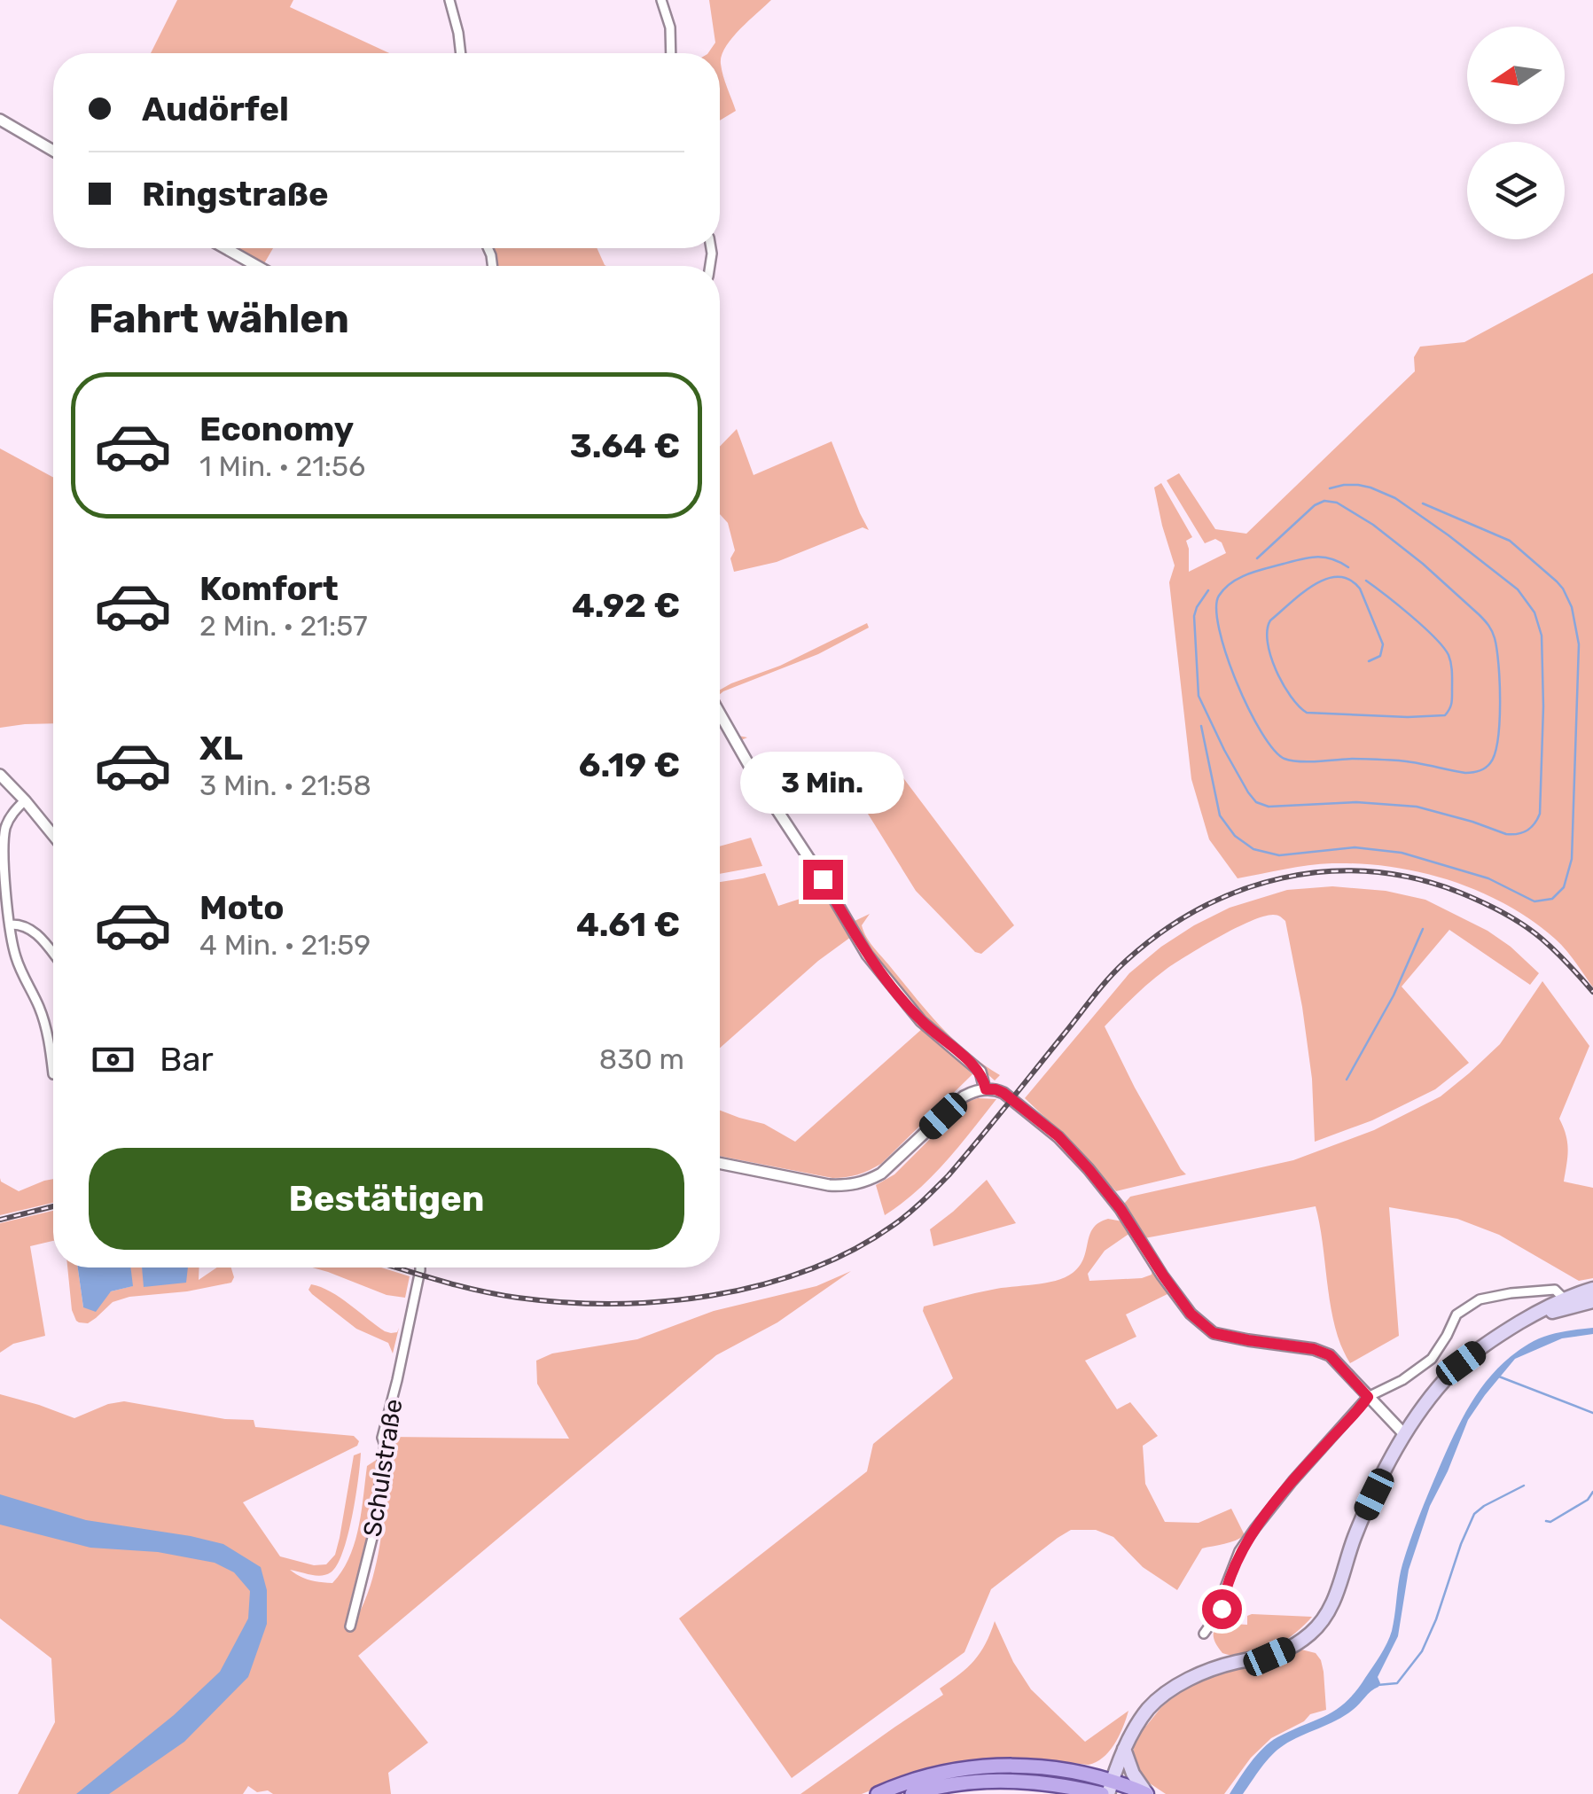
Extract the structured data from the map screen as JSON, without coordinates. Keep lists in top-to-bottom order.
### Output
{
  "streets": {
    "street": ["Schulstraße"]
  },
  "north": "left",
  "page": {
    "banner": ["Audörfel", "Ringstraße"],
    "heading": "Fahrt wählen",
    "list": [
      {
        "name": "Economy",
        "note": "1 Min. · 21:56",
        "value": "3.64 €"
      },
      {
        "name": "Komfort",
        "note": "2 Min. · 21:57",
        "value": "4.92 €"
      },
      {
        "name": "XL",
        "note": "3 Min. · 21:58",
        "value": "6.19 €"
      },
      {
        "name": "Moto",
        "note": "4 Min. · 21:59",
        "value": "4.61 €"
      }
    ],
    "bubble": "3 Min.",
    "pay": ["Bar", "830 m"],
    "buttons": "Bestätigen"
  }
}
